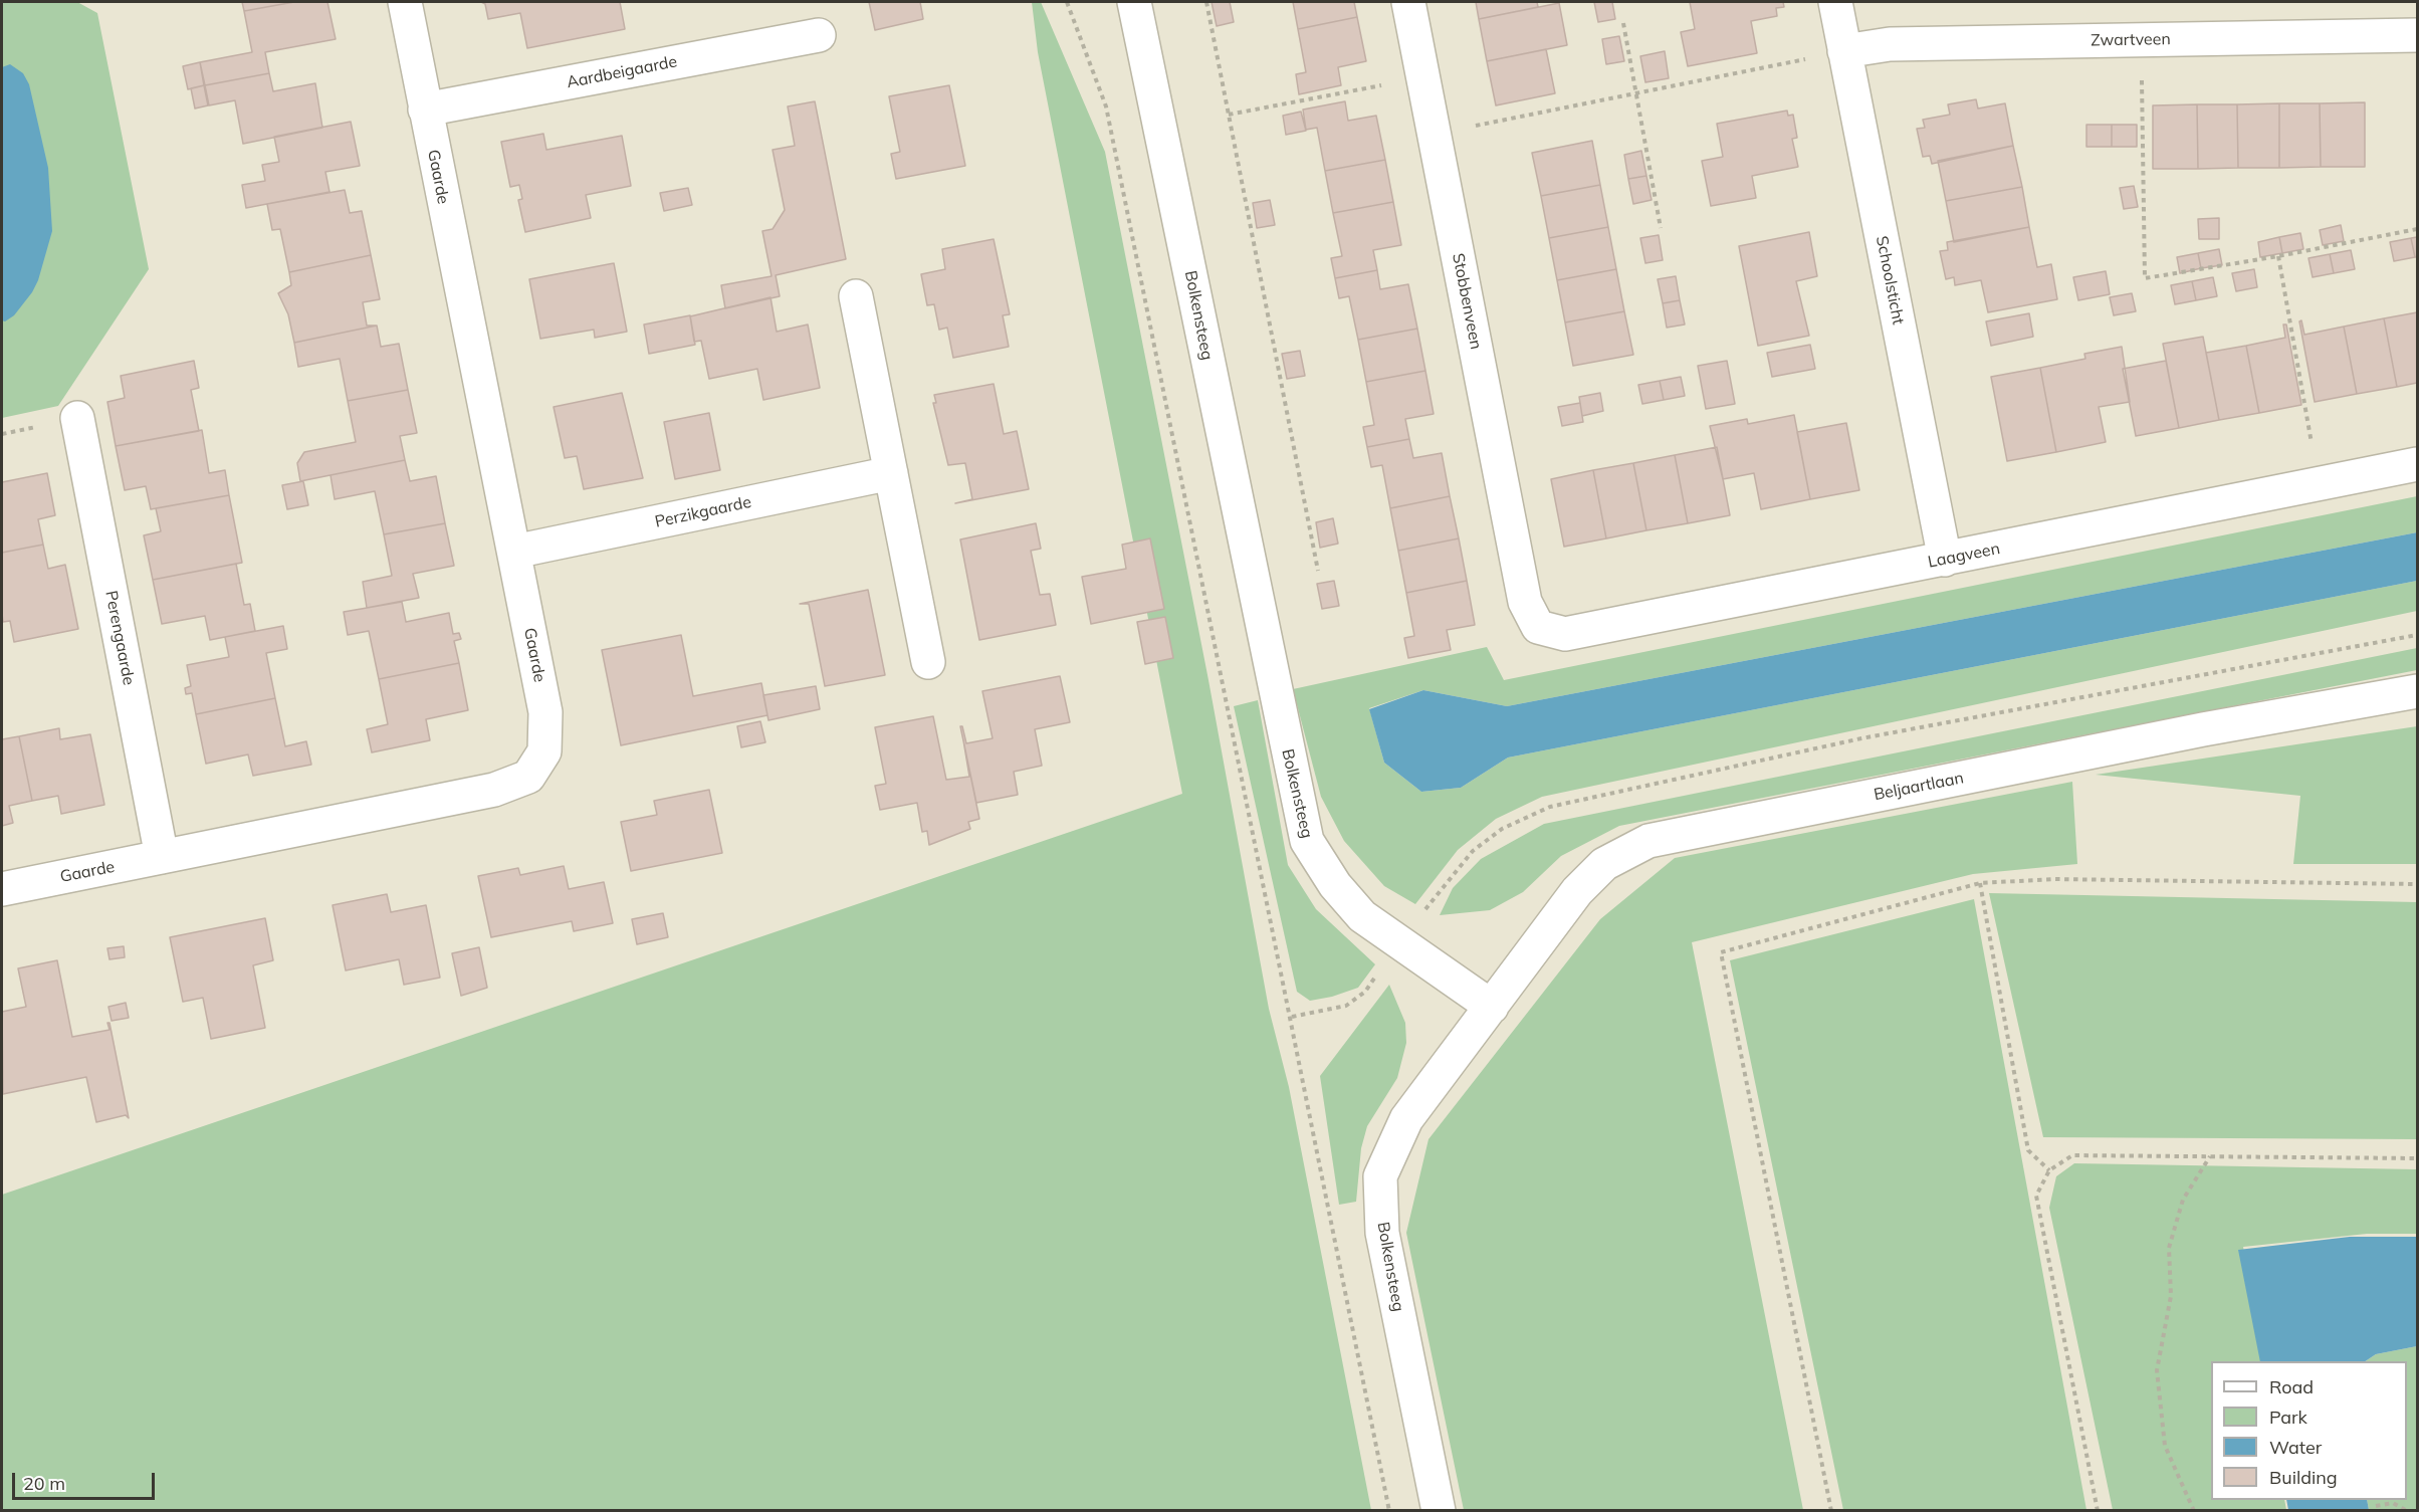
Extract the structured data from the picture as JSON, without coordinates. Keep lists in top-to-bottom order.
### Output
{
  "streets": {
    "street": [
      "Zwartveen",
      "Aardbeigaarde",
      "Gaarde",
      "Schoolsticht",
      "Stobbenveen",
      "Bolkensteeg",
      "Perzikgaarde",
      "Laagveen",
      "Perengaarde",
      "Beljaartlaan"
    ]
  },
  "crossings": [
    ["Zwartveen", "Schoolsticht"],
    ["Aardbeigaarde", "Gaarde"],
    ["Gaarde", "Perzikgaarde"],
    ["Gaarde", "Perengaarde"],
    ["Schoolsticht", "Laagveen"],
    ["Stobbenveen", "Laagveen"],
    ["Bolkensteeg", "Beljaartlaan"]
  ],
  "legend": [
    "Road",
    "Park",
    "Water",
    "Building"
  ],
  "scale_bar": "20 m"
}
